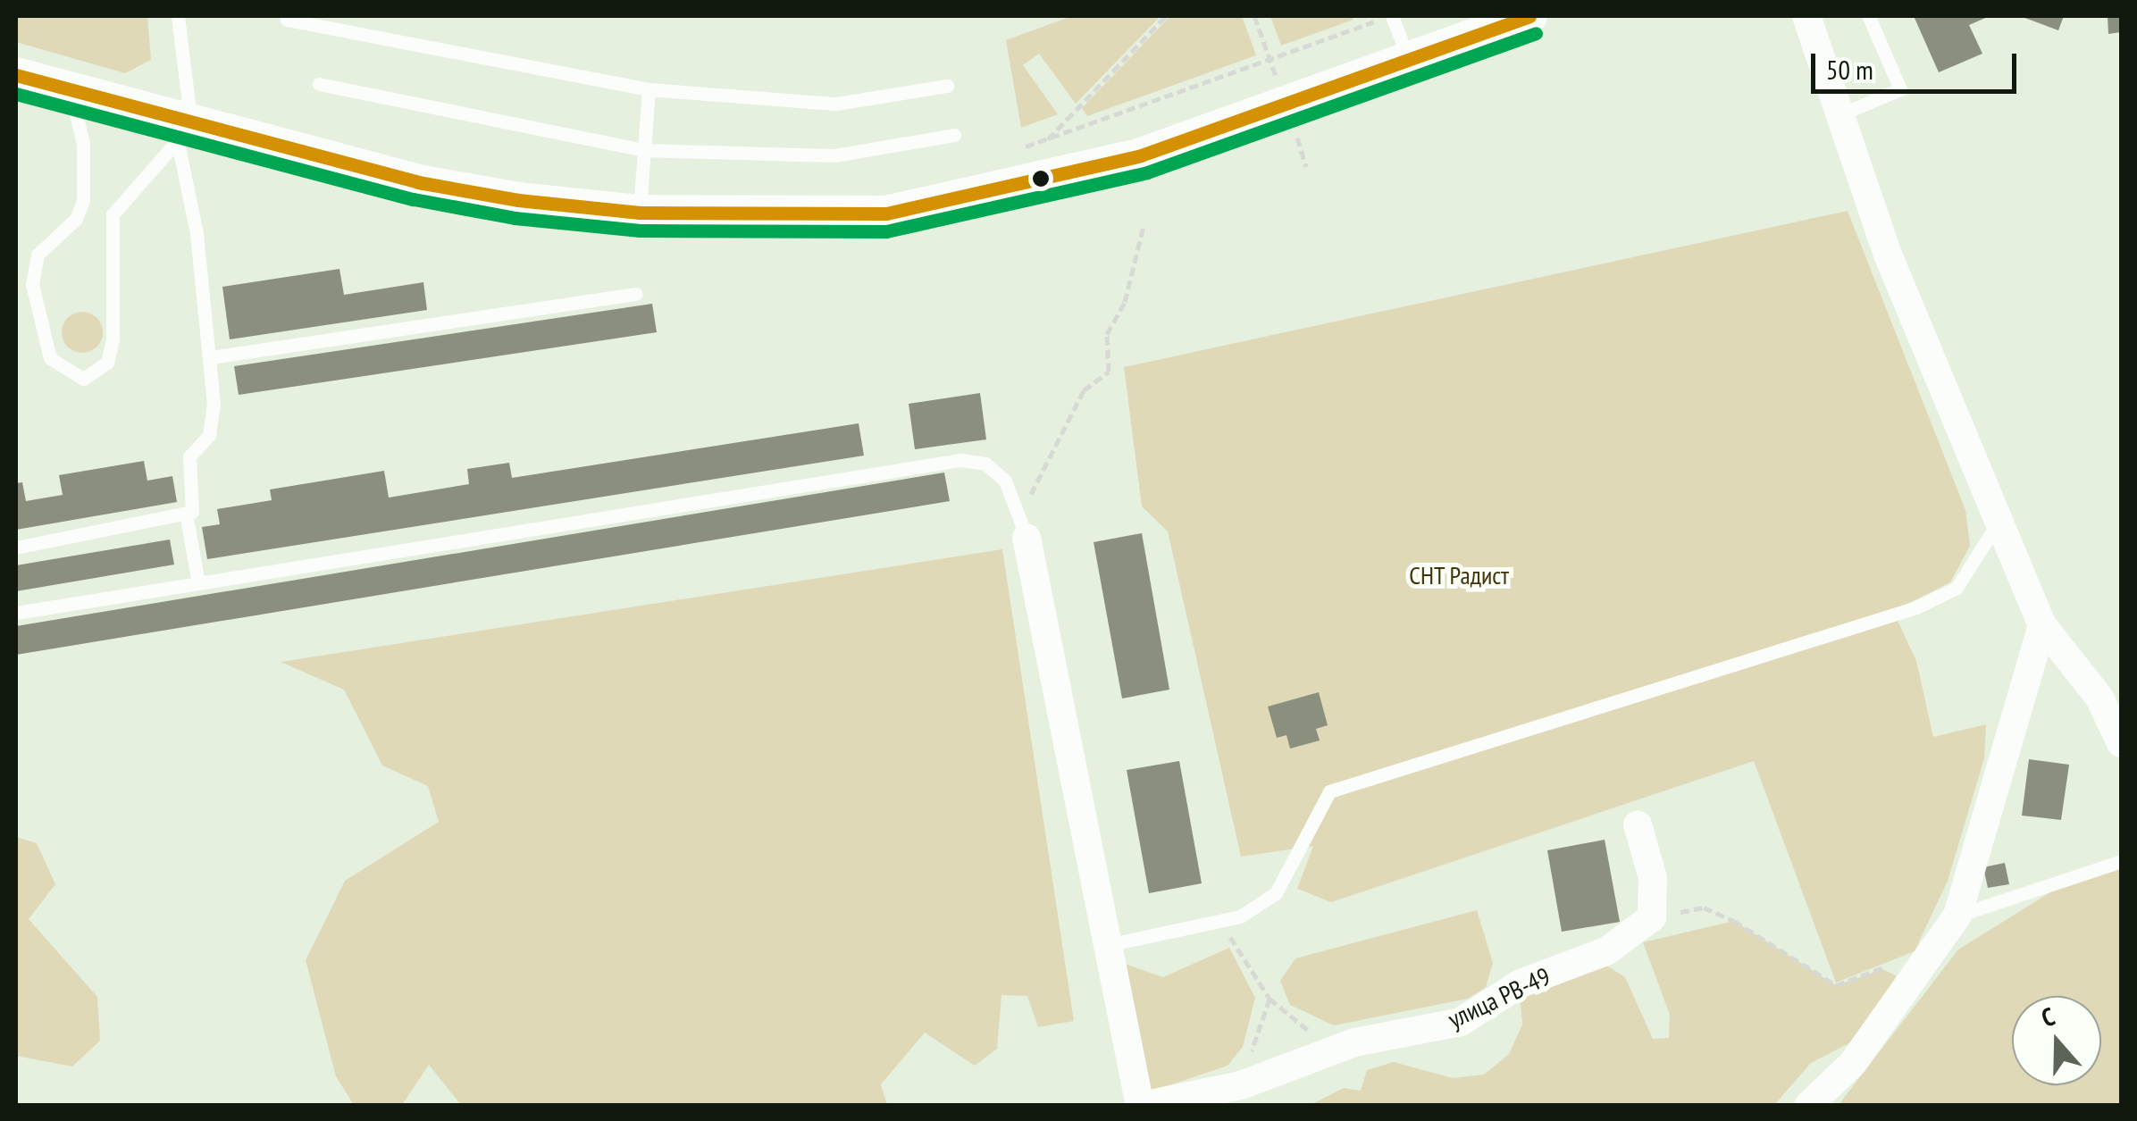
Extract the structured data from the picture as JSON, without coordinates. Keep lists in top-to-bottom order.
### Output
{
  "streets": {
    "street": ["улица РВ-49"]
  },
  "parks": ["СНТ Радист"],
  "scale_bar": "50 m",
  "north": "top"
}
